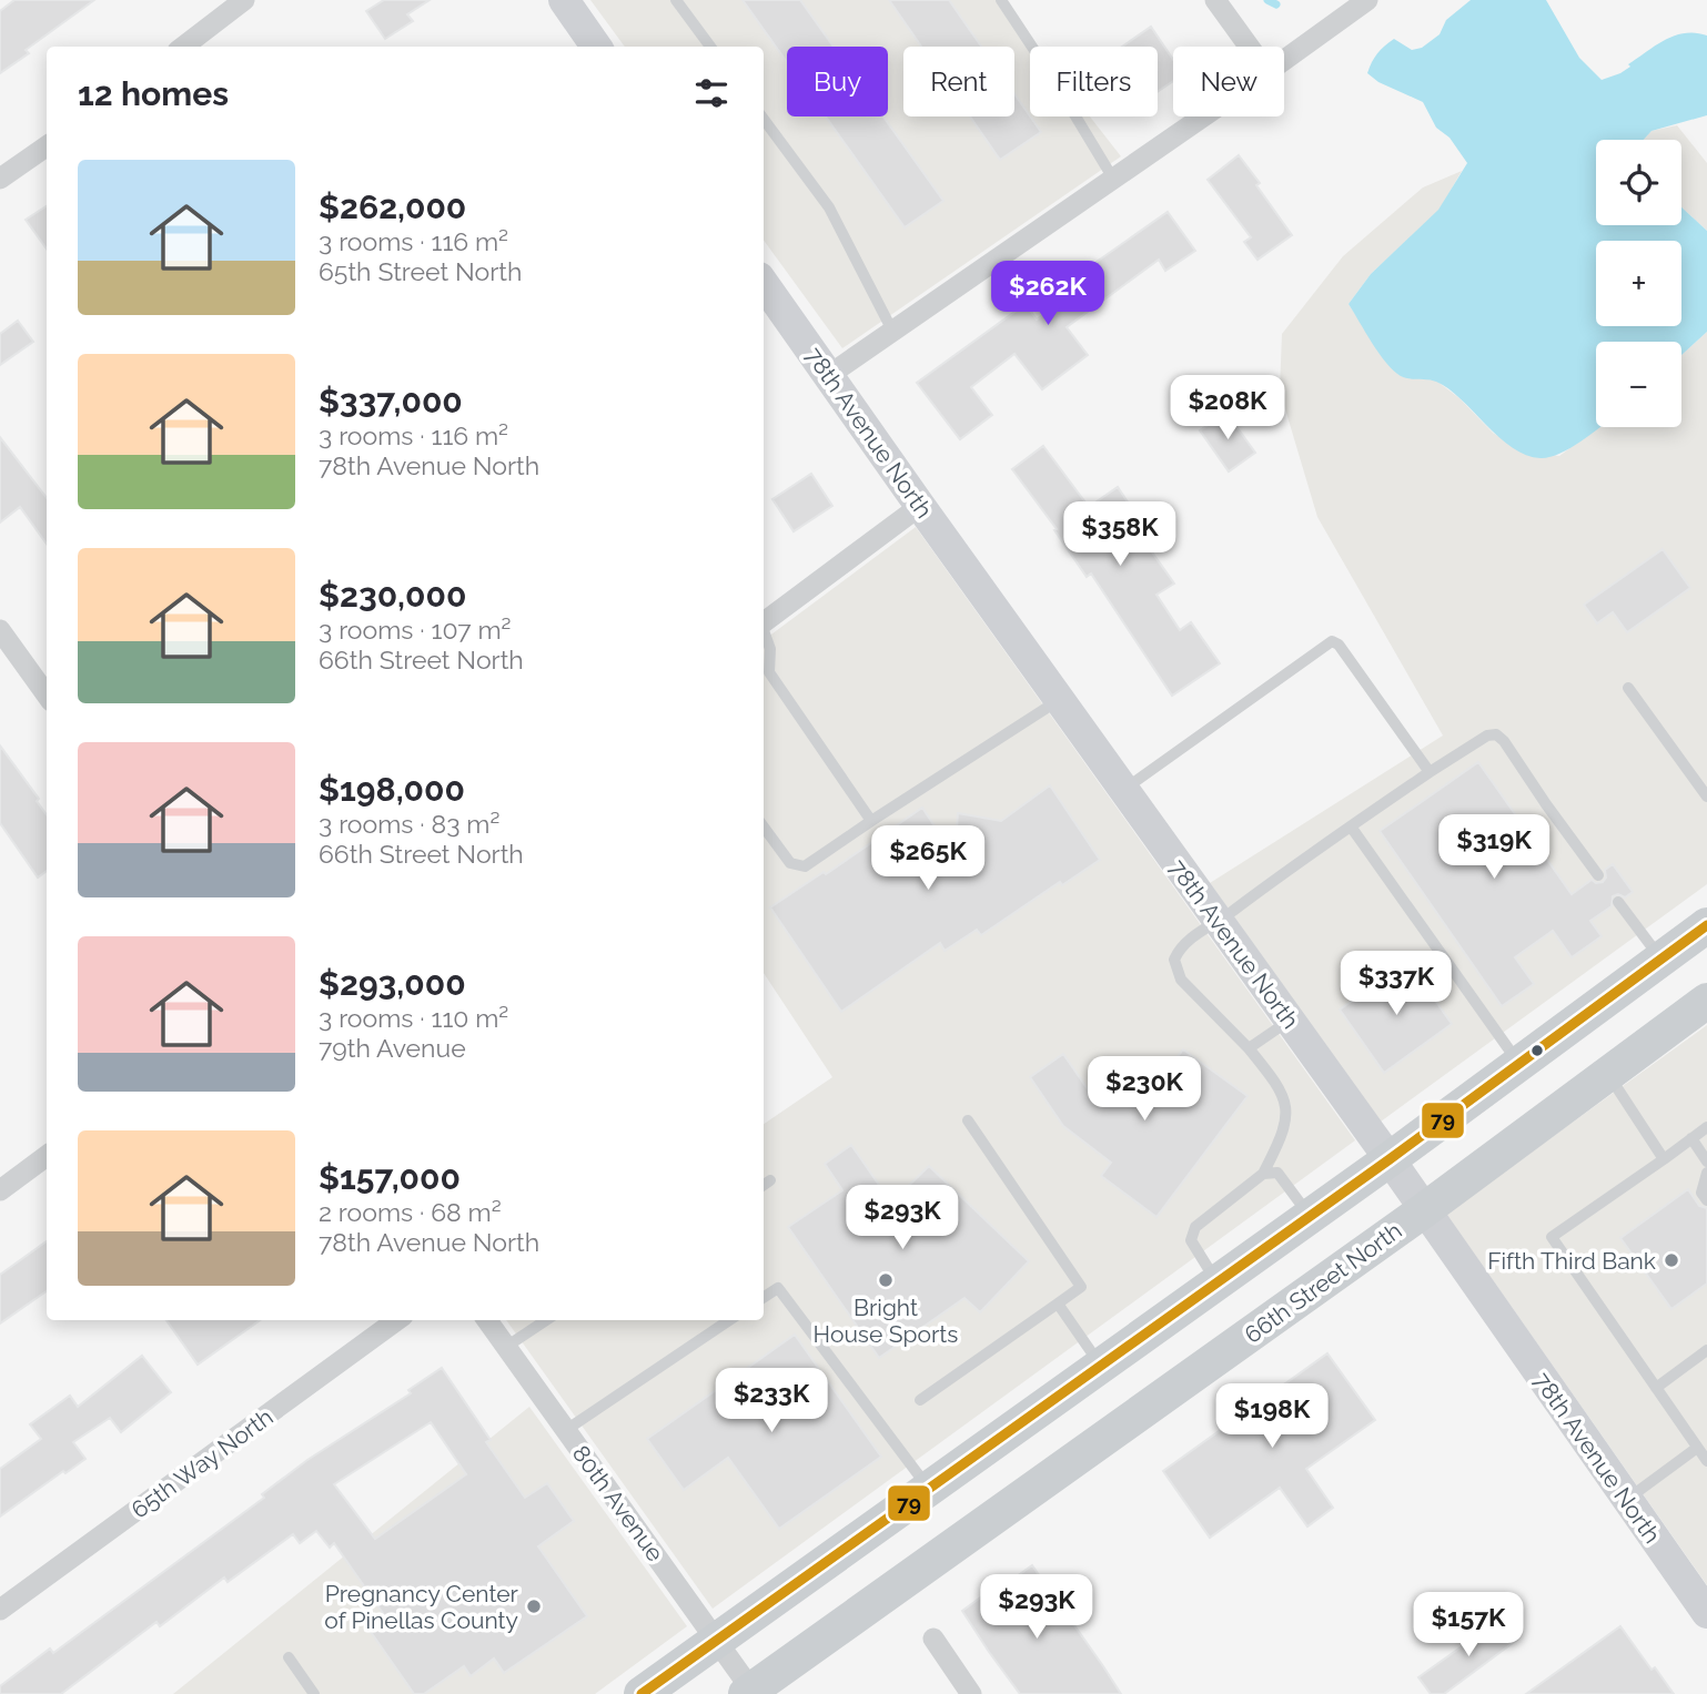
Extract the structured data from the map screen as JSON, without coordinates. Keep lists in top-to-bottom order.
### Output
{
  "streets": {
    "main road": ["66th Street North"],
    "street": ["78th Avenue North", "65th Way North", "80th Avenue"]
  },
  "crossings": [
    ["78th Avenue North", "66th Street North"],
    ["66th Street North", "80th Avenue"]
  ],
  "places": ["Fifth Third Bank", "Bright House Sports", "Pregnancy Center of Pinellas County"],
  "lines": ["transit line 79"],
  "page": {
    "chip": [
      "Buy",
      "Rent",
      "Filters",
      "New"
    ],
    "heading": "12 homes",
    "map_buttons": ["+", "−"],
    "list": [
      {
        "name": "$262,000",
        "note": "3 rooms · 116 m² · 65th Street North"
      },
      {
        "name": "$337,000",
        "note": "3 rooms · 116 m² · 78th Avenue North"
      },
      {
        "name": "$230,000",
        "note": "3 rooms · 107 m² · 66th Street North"
      },
      {
        "name": "$198,000",
        "note": "3 rooms · 83 m² · 66th Street North"
      },
      {
        "name": "$293,000",
        "note": "3 rooms · 110 m² · 79th Avenue"
      },
      {
        "name": "$157,000",
        "note": "2 rooms · 68 m² · 78th Avenue North"
      }
    ],
    "price": [
      "$262K",
      "$208K",
      "$358K",
      "$319K",
      "$265K",
      "$337K",
      "$230K",
      "$293K",
      "$233K",
      "$198K",
      "$293K",
      "$157K"
    ]
  }
}
